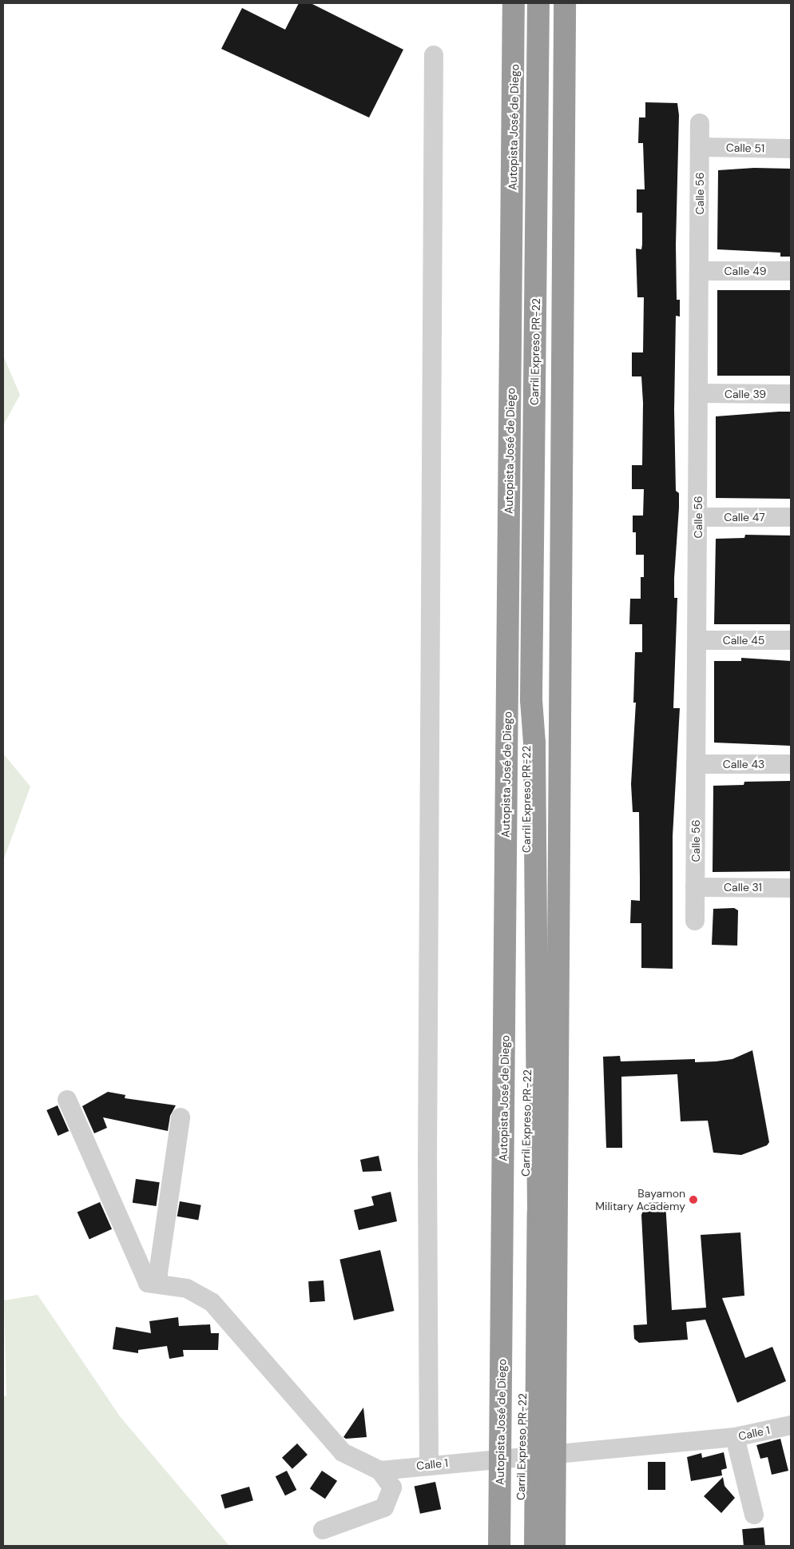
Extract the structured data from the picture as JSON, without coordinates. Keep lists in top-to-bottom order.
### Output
{
  "streets": {
    "highway": ["Autopista José de Diego", "Carril Expreso PR-22"],
    "street": [
      "Calle 51",
      "Calle 56",
      "Calle 49",
      "Calle 39",
      "Calle 47",
      "Calle 45",
      "Calle 43",
      "Calle 31",
      "Calle 1"
    ]
  },
  "crossings": [
    ["Calle 51", "Calle 56"],
    ["Calle 56", "Calle 49"],
    ["Calle 56", "Calle 39"],
    ["Calle 56", "Calle 47"],
    ["Calle 56", "Calle 45"],
    ["Calle 56", "Calle 43"],
    ["Calle 56", "Calle 31"]
  ],
  "places": ["Bayamon Military Academy"]
}
